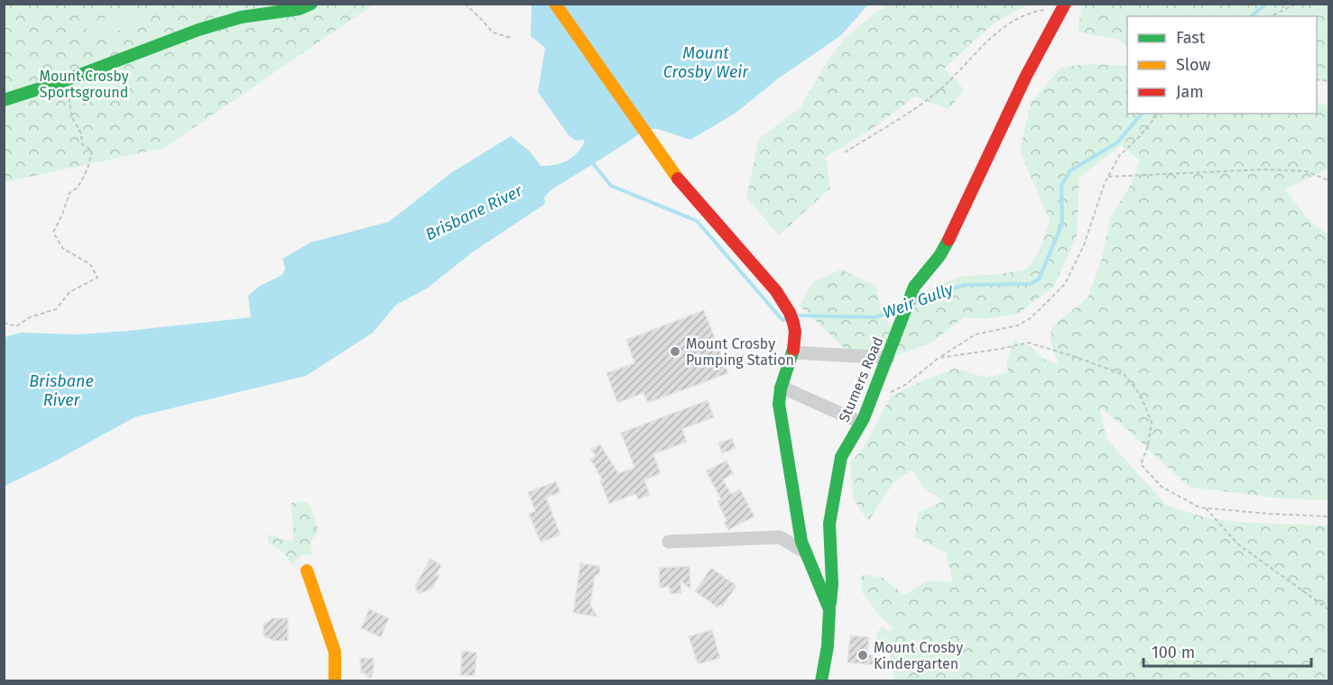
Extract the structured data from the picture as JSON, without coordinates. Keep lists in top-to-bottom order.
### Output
{
  "streets": {
    "street": ["Stumers Road"]
  },
  "water": ["Mount Crosby Weir", "Brisbane River", "Weir Gully"],
  "parks": ["Mount Crosby Sportsground"],
  "places": ["Mount Crosby Pumping Station", "Mount Crosby Kindergarten"],
  "legend": ["Fast", "Slow", "Jam"],
  "scale_bar": "100 m"
}
